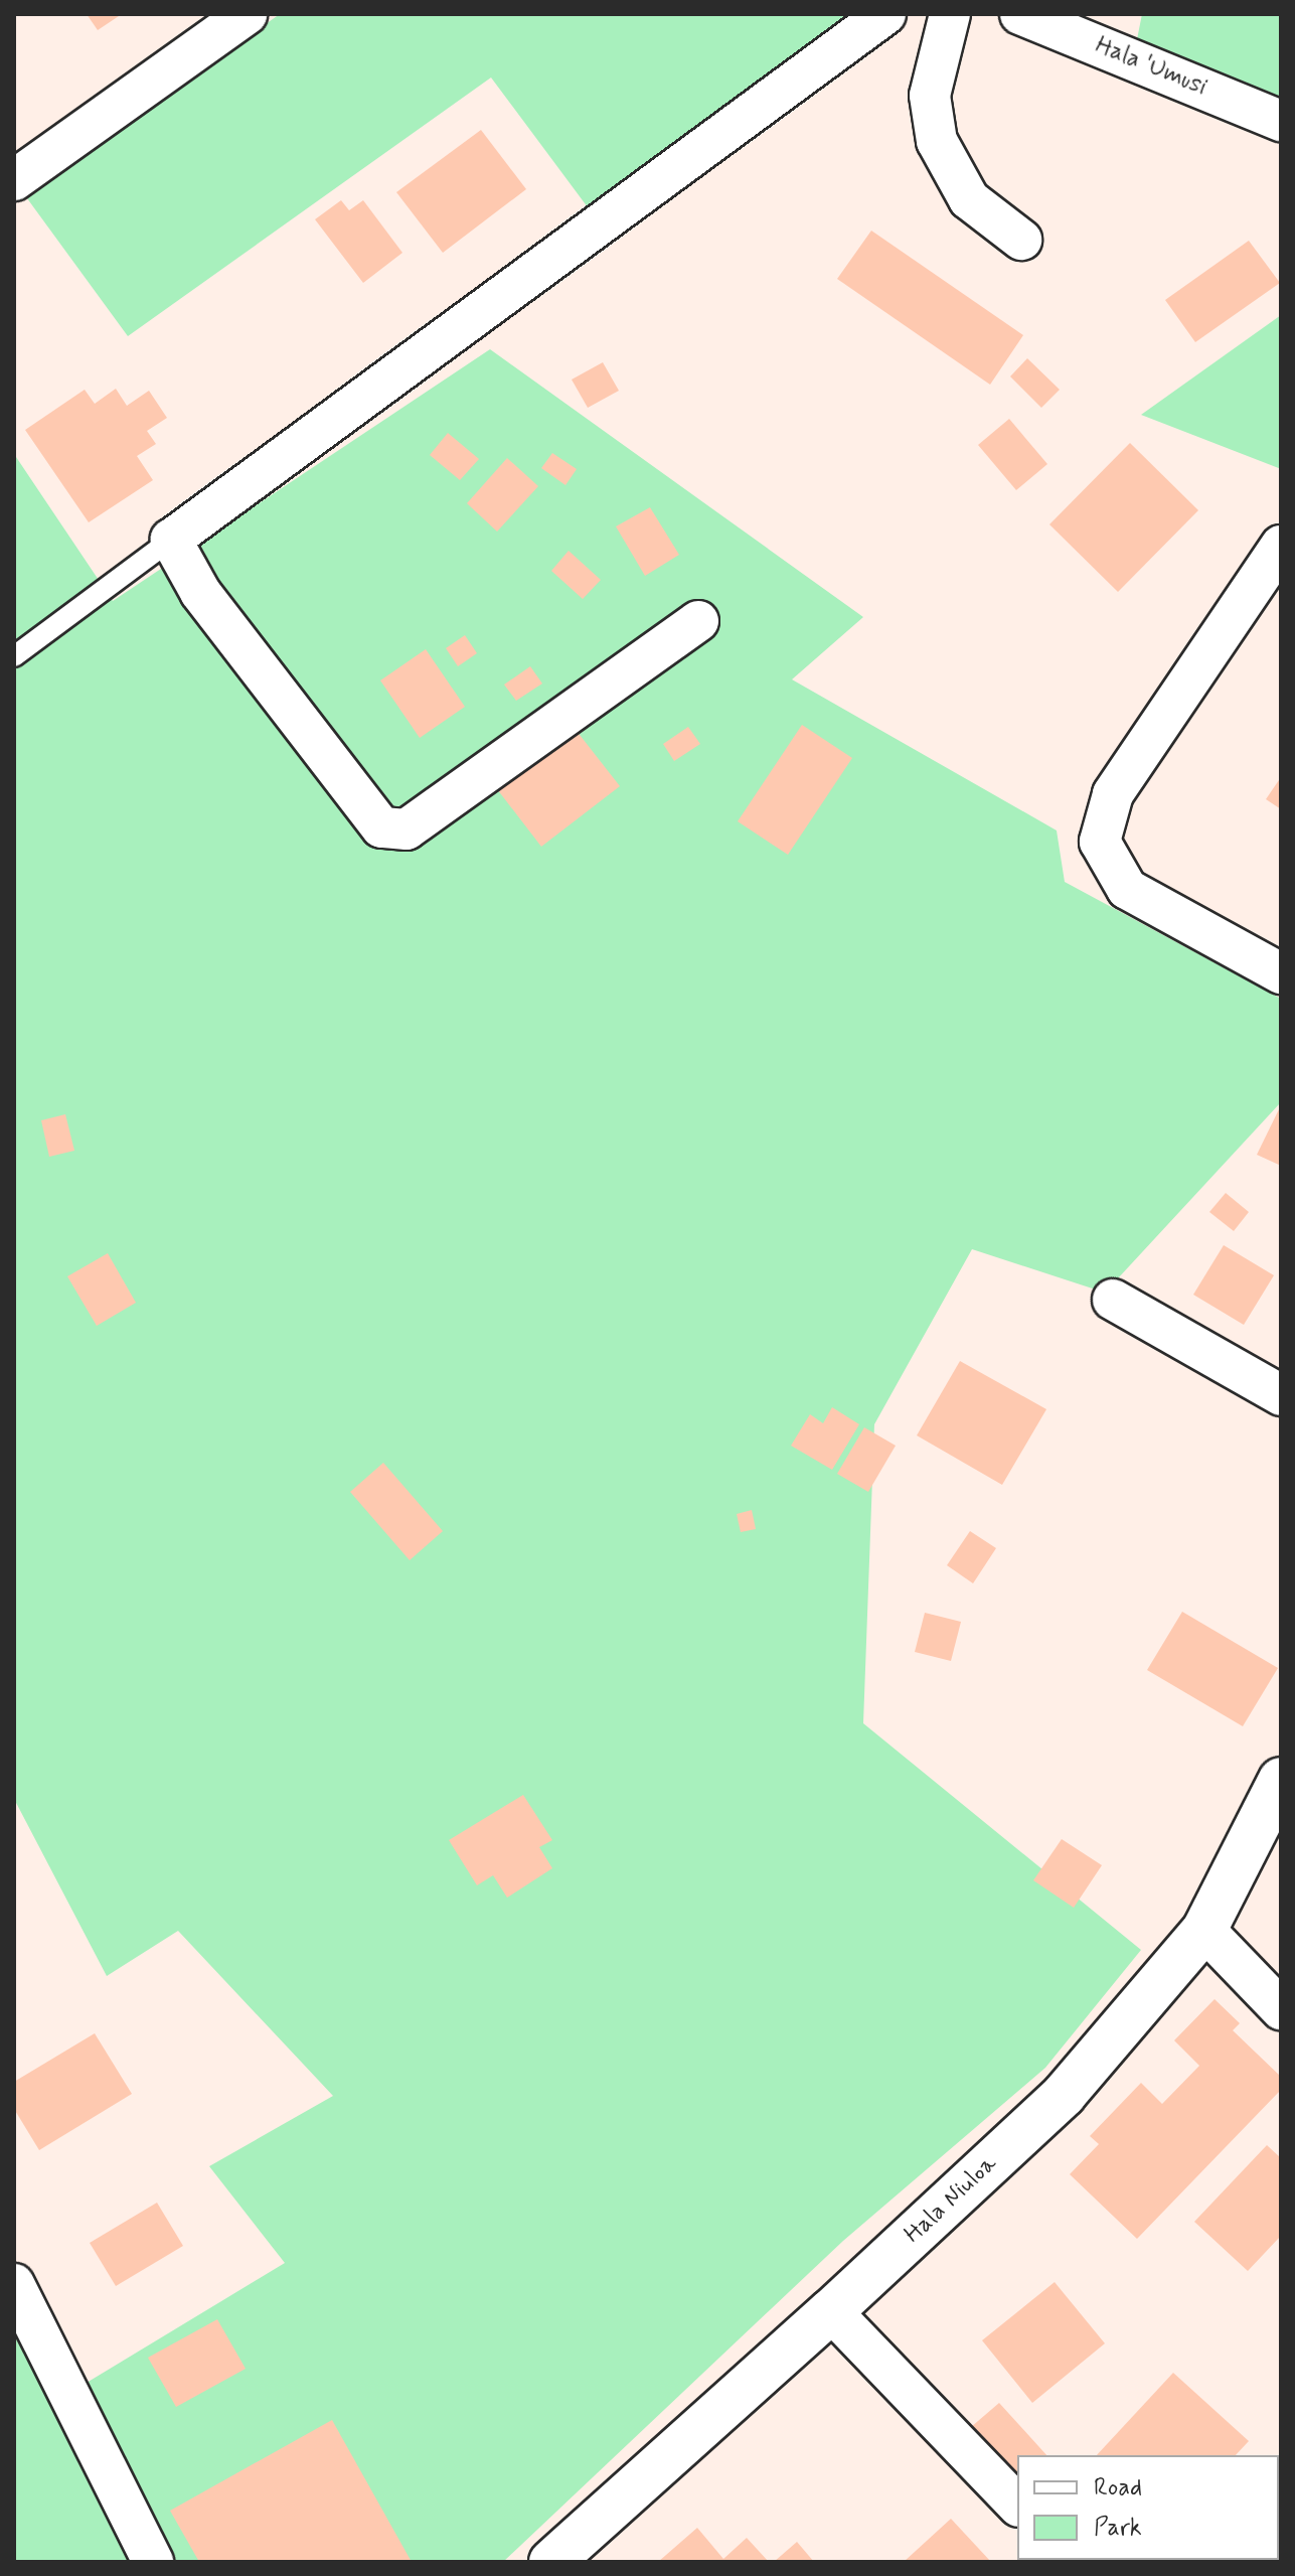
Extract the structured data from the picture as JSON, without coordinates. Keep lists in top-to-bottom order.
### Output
{
  "streets": {
    "street": ["Hala 'Umusi", "Hala Niuloa"]
  },
  "legend": ["Road", "Park"]
}
